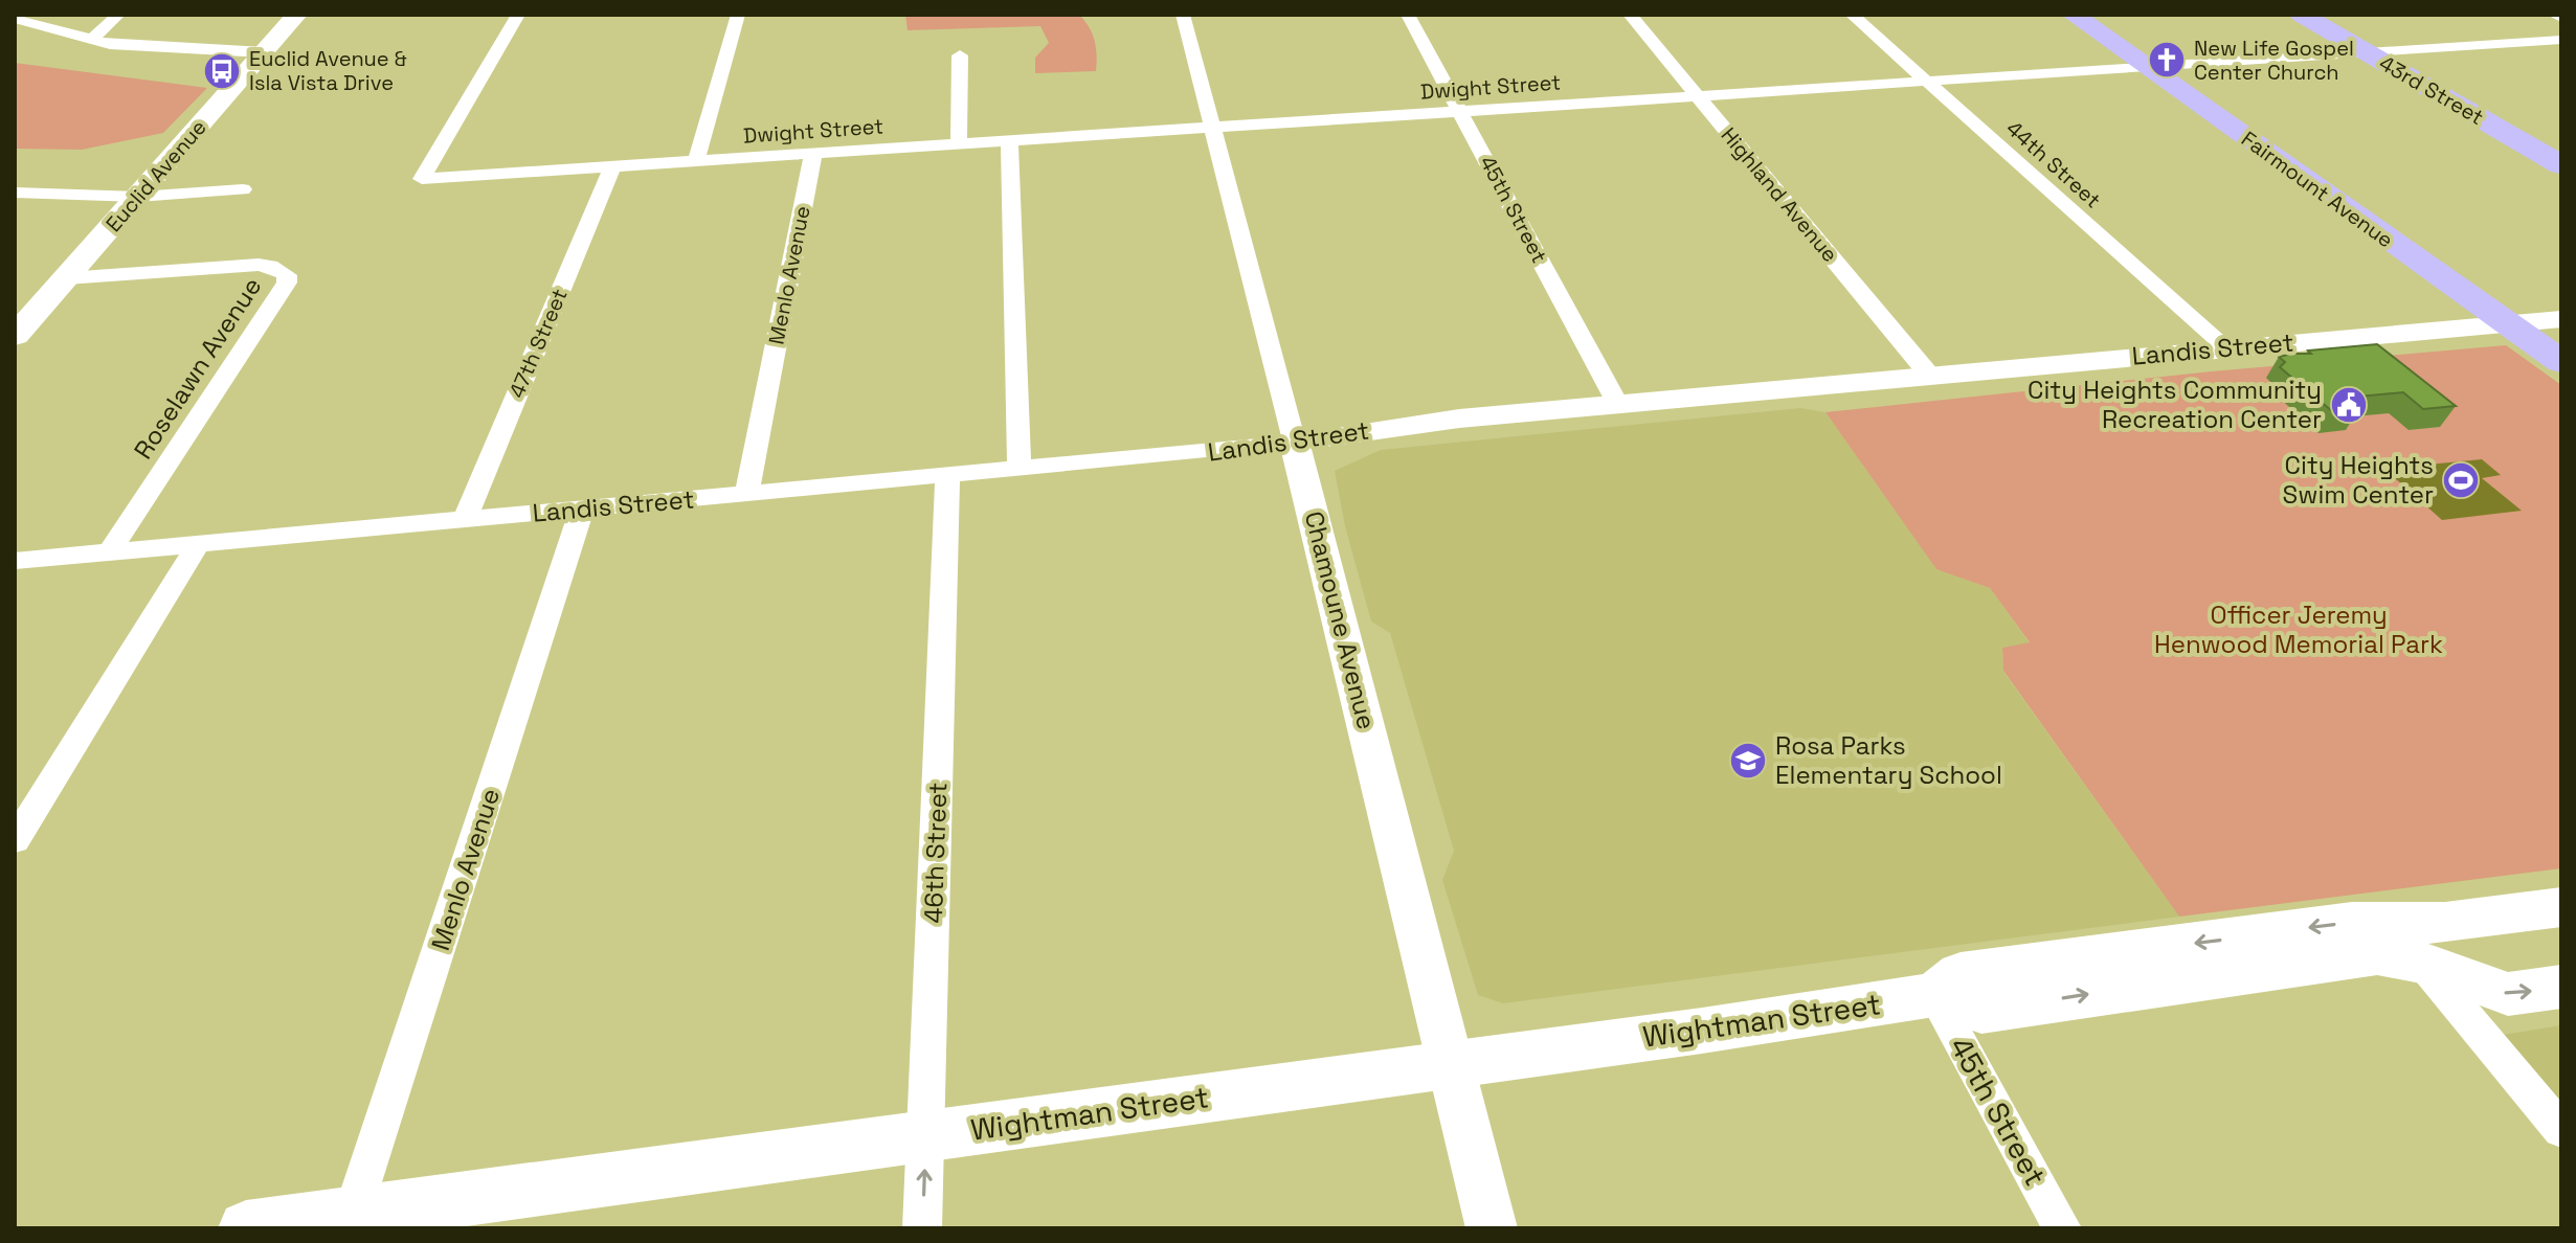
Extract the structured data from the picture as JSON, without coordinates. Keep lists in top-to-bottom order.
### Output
{
  "streets": {
    "main road": [
      "43rd Street",
      "Euclid Avenue",
      "Fairmount Avenue",
      "Wightman Street"
    ],
    "street": [
      "Dwight Street",
      "44th Street",
      "Highland Avenue",
      "45th Street",
      "Menlo Avenue",
      "47th Street",
      "Landis Street",
      "Roselawn Avenue",
      "Chamoune Avenue",
      "46th Street"
    ]
  },
  "crossings": [
    ["Dwight Street", "43rd Street"],
    ["Dwight Street", "44th Street"],
    ["Dwight Street", "Fairmount Avenue"],
    ["Dwight Street", "Highland Avenue"],
    ["Dwight Street", "45th Street"],
    ["Dwight Street", "Menlo Avenue"],
    ["Dwight Street", "47th Street"],
    ["Dwight Street", "Chamoune Avenue"],
    ["44th Street", "Landis Street"],
    ["Euclid Avenue", "Roselawn Avenue"],
    ["Fairmount Avenue", "Landis Street"],
    ["Highland Avenue", "Landis Street"],
    ["45th Street", "Landis Street"],
    ["45th Street", "Wightman Street"],
    ["Menlo Avenue", "Landis Street"],
    ["Menlo Avenue", "Wightman Street"],
    ["47th Street", "Landis Street"],
    ["Landis Street", "Roselawn Avenue"],
    ["Landis Street", "Chamoune Avenue"],
    ["Landis Street", "46th Street"],
    ["Chamoune Avenue", "Wightman Street"],
    ["46th Street", "Wightman Street"]
  ],
  "parks": ["Officer Jeremy Henwood Memorial Park"],
  "places": {
    "church": ["New Life Gospel Center Church"],
    "bus stop": ["Euclid Avenue & Isla Vista Drive"],
    "public building": ["City Heights Community Recreation Center"],
    "sports": ["City Heights Swim Center"],
    "school or university": ["Rosa Parks Elementary School"]
  }
}
